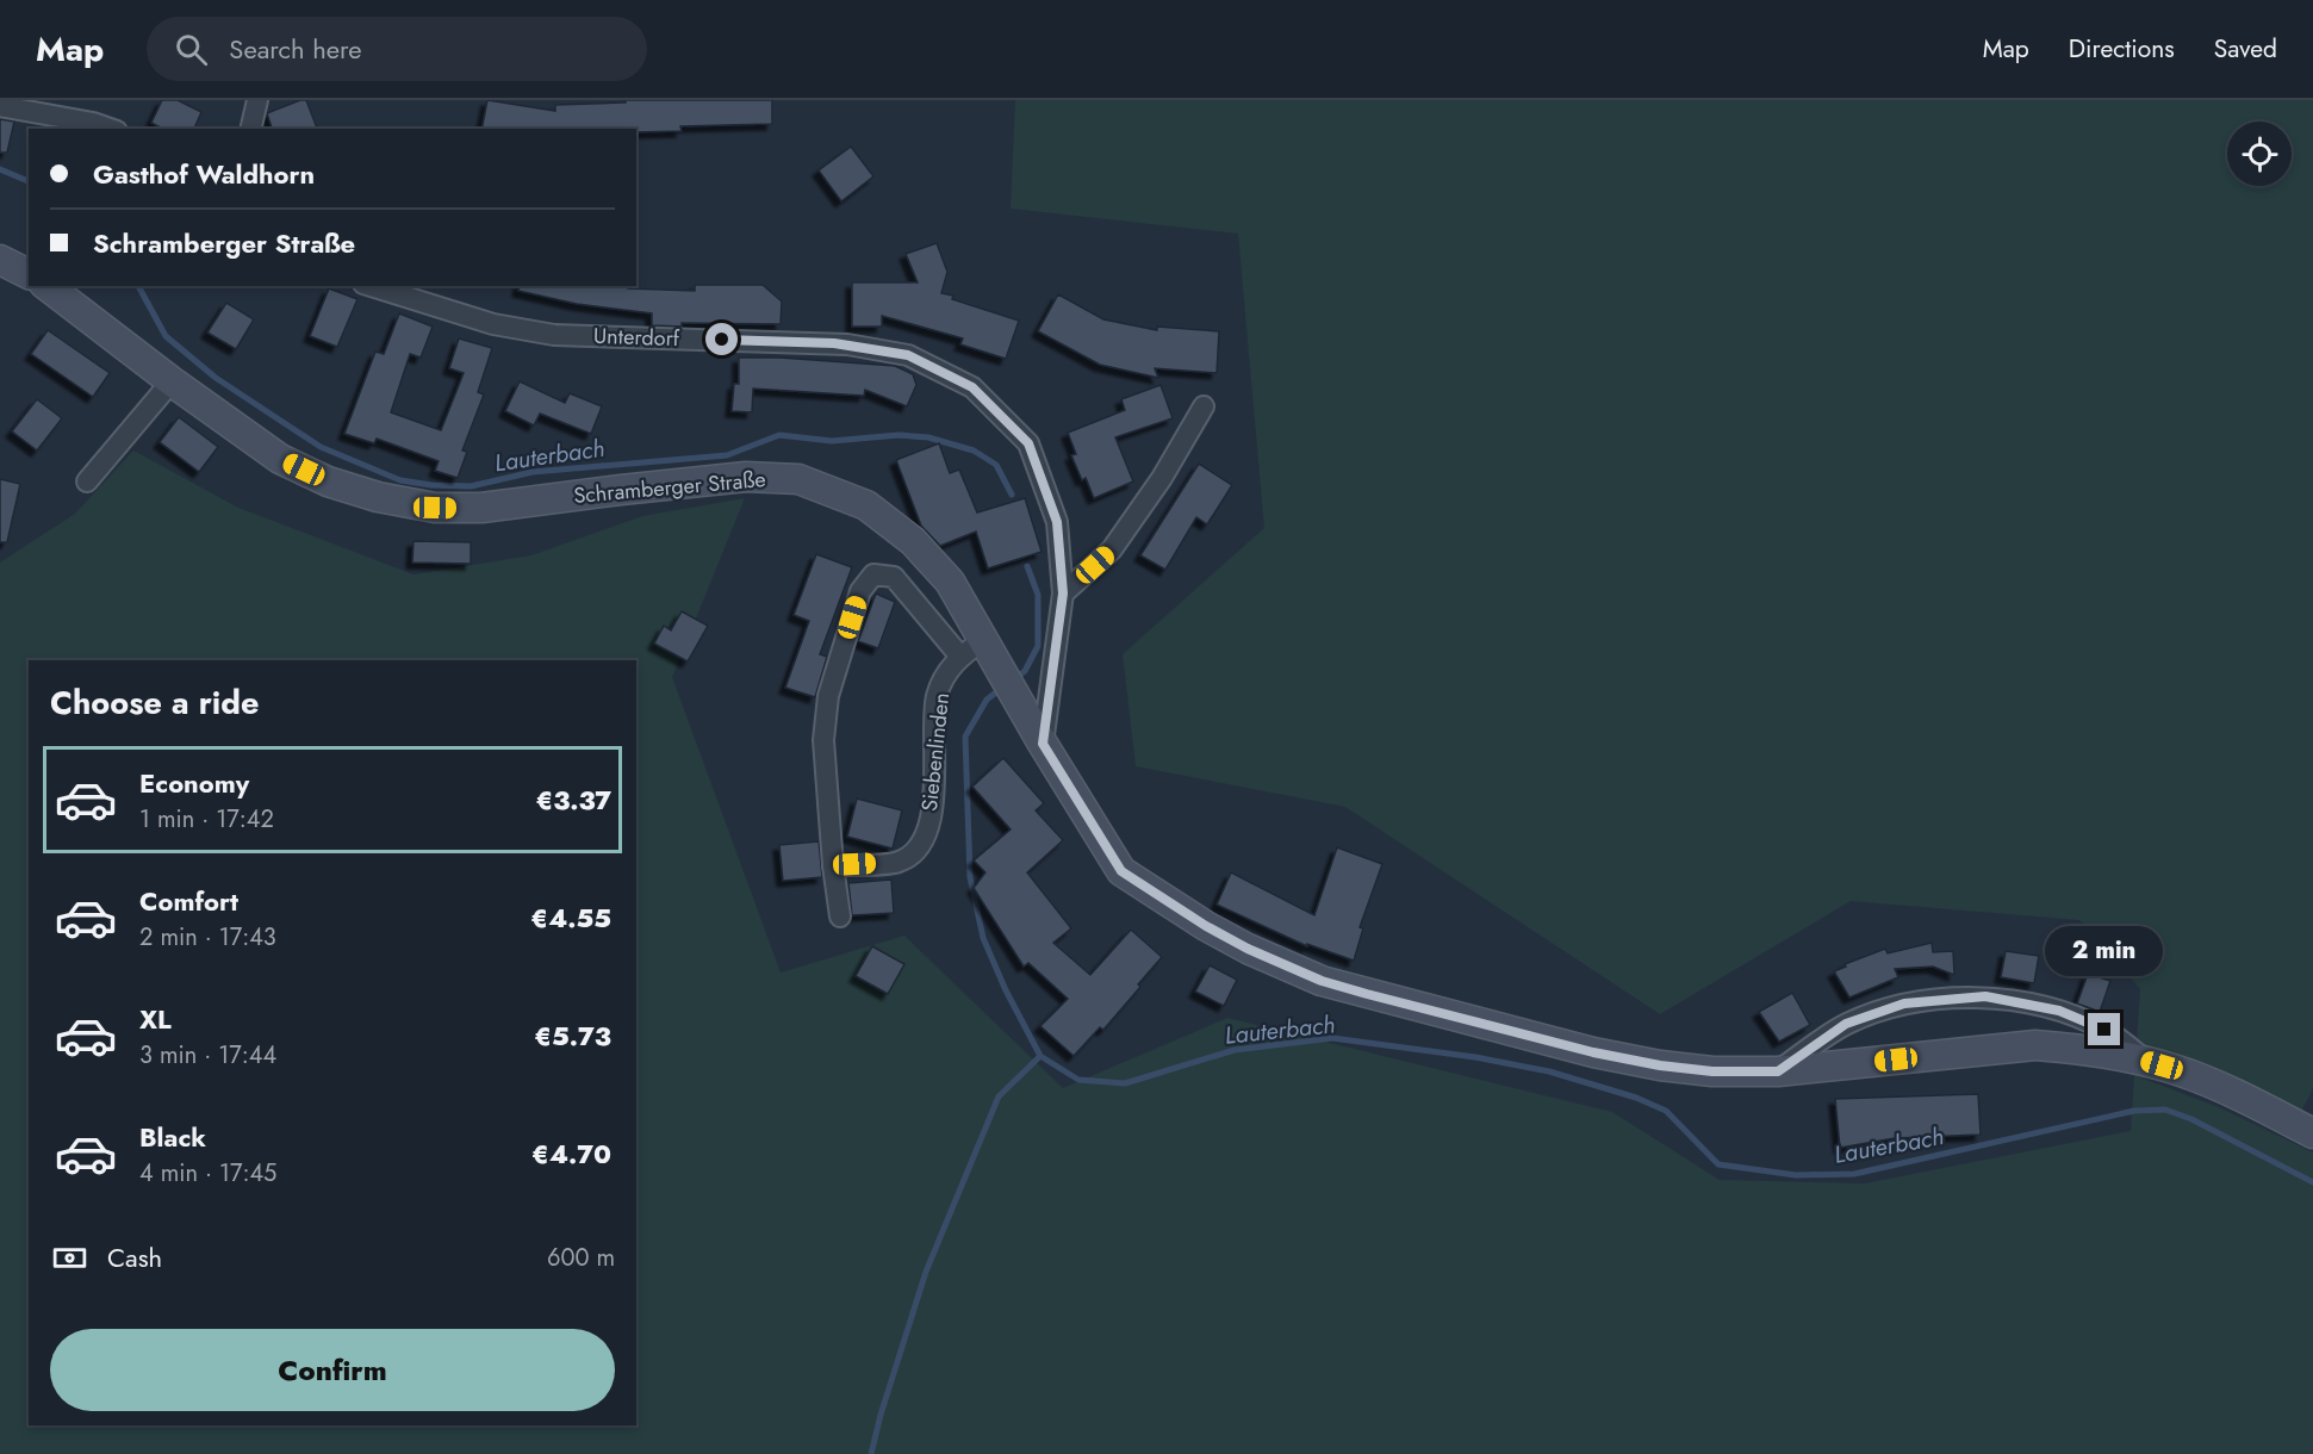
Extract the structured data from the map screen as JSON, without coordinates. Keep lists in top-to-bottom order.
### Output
{
  "streets": {
    "main road": ["Schramberger Straße"],
    "street": ["Unterdorf", "Siebenlinden"]
  },
  "crossings": [
    ["Unterdorf", "Schramberger Straße"],
    ["Schramberger Straße", "Siebenlinden"]
  ],
  "water": ["Lauterbach"],
  "page": {
    "header": "Map",
    "search": "Search here",
    "nav": ["Map", "Directions", "Saved"],
    "banner": ["Gasthof Waldhorn", "Schramberger Straße"],
    "heading": "Choose a ride",
    "list": [
      {
        "name": "Economy",
        "note": "1 min · 17:42",
        "value": "€3.37"
      },
      {
        "name": "Comfort",
        "note": "2 min · 17:43",
        "value": "€4.55"
      },
      {
        "name": "XL",
        "note": "3 min · 17:44",
        "value": "€5.73"
      },
      {
        "name": "Black",
        "note": "4 min · 17:45",
        "value": "€4.70"
      }
    ],
    "bubble": "2 min",
    "pay": ["Cash", "600 m"],
    "buttons": "Confirm"
  }
}
